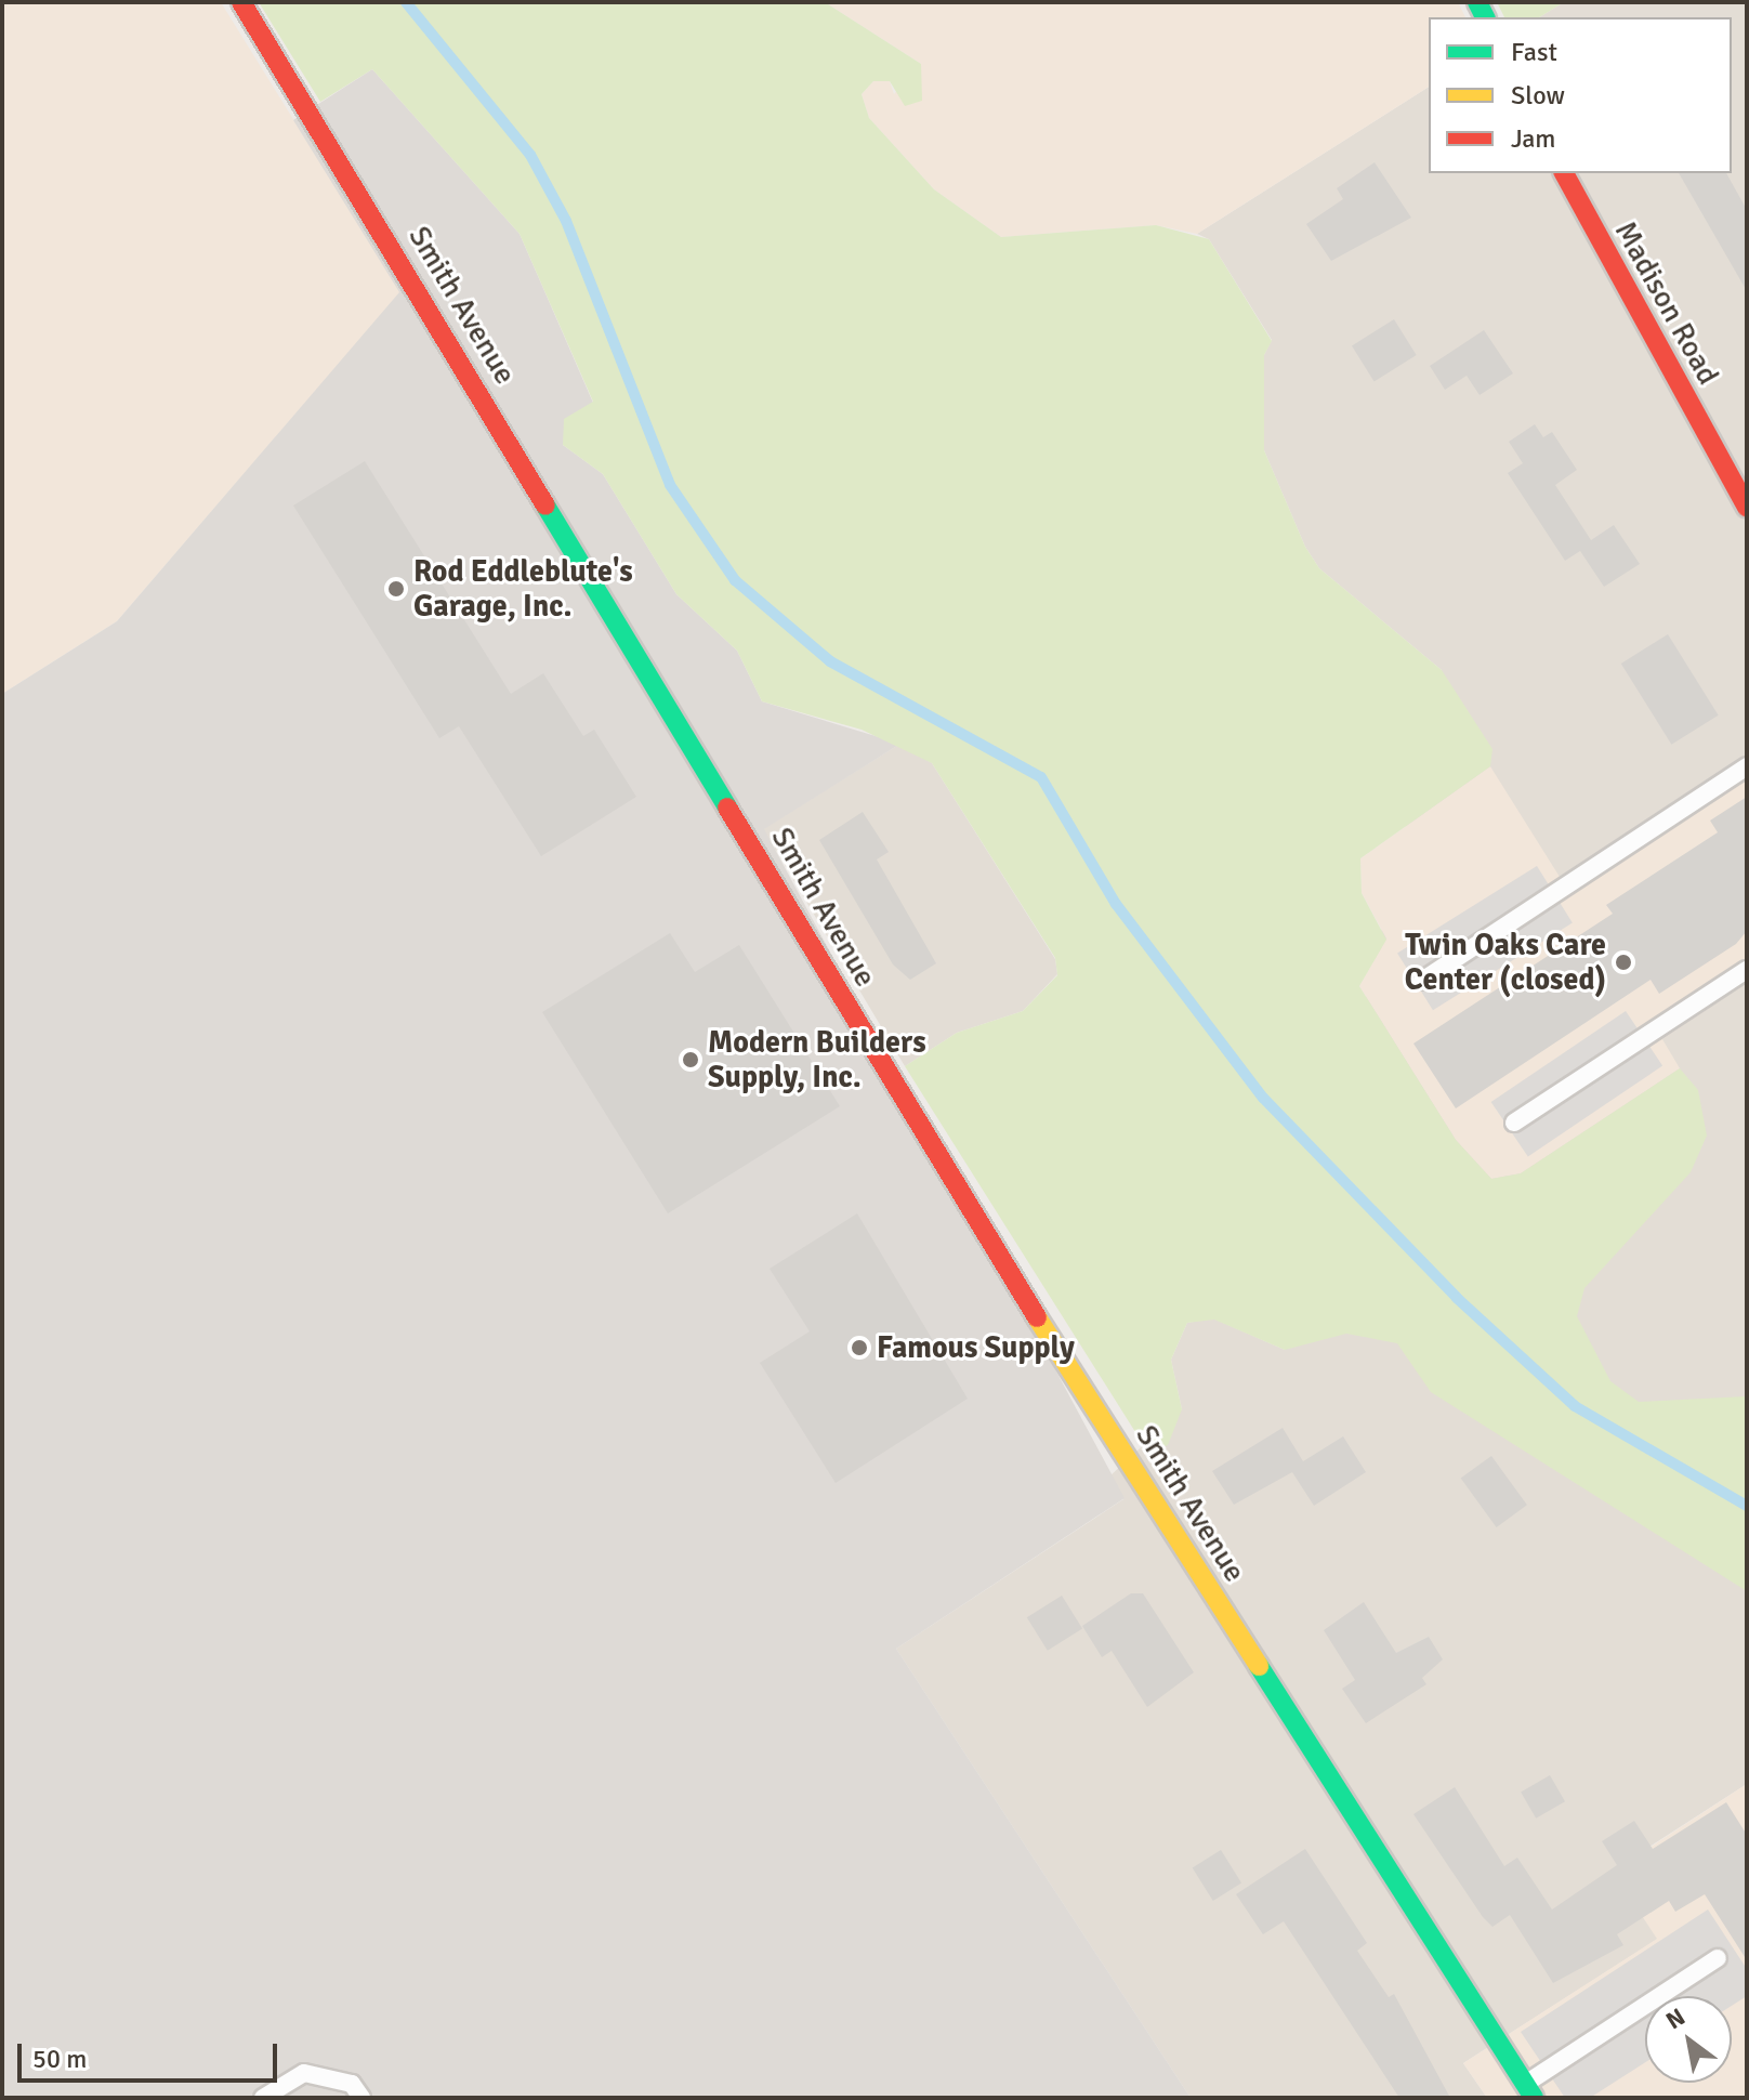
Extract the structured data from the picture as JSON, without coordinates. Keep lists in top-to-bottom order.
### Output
{
  "streets": {
    "street": ["Madison Road", "Smith Avenue"]
  },
  "places": [
    "Rod Eddleblute's Garage, Inc.",
    "Twin Oaks Care Center (closed)",
    "Modern Builders Supply, Inc.",
    "Famous Supply"
  ],
  "legend": ["Fast", "Slow", "Jam"],
  "scale_bar": "50 m",
  "north": "top left"
}
